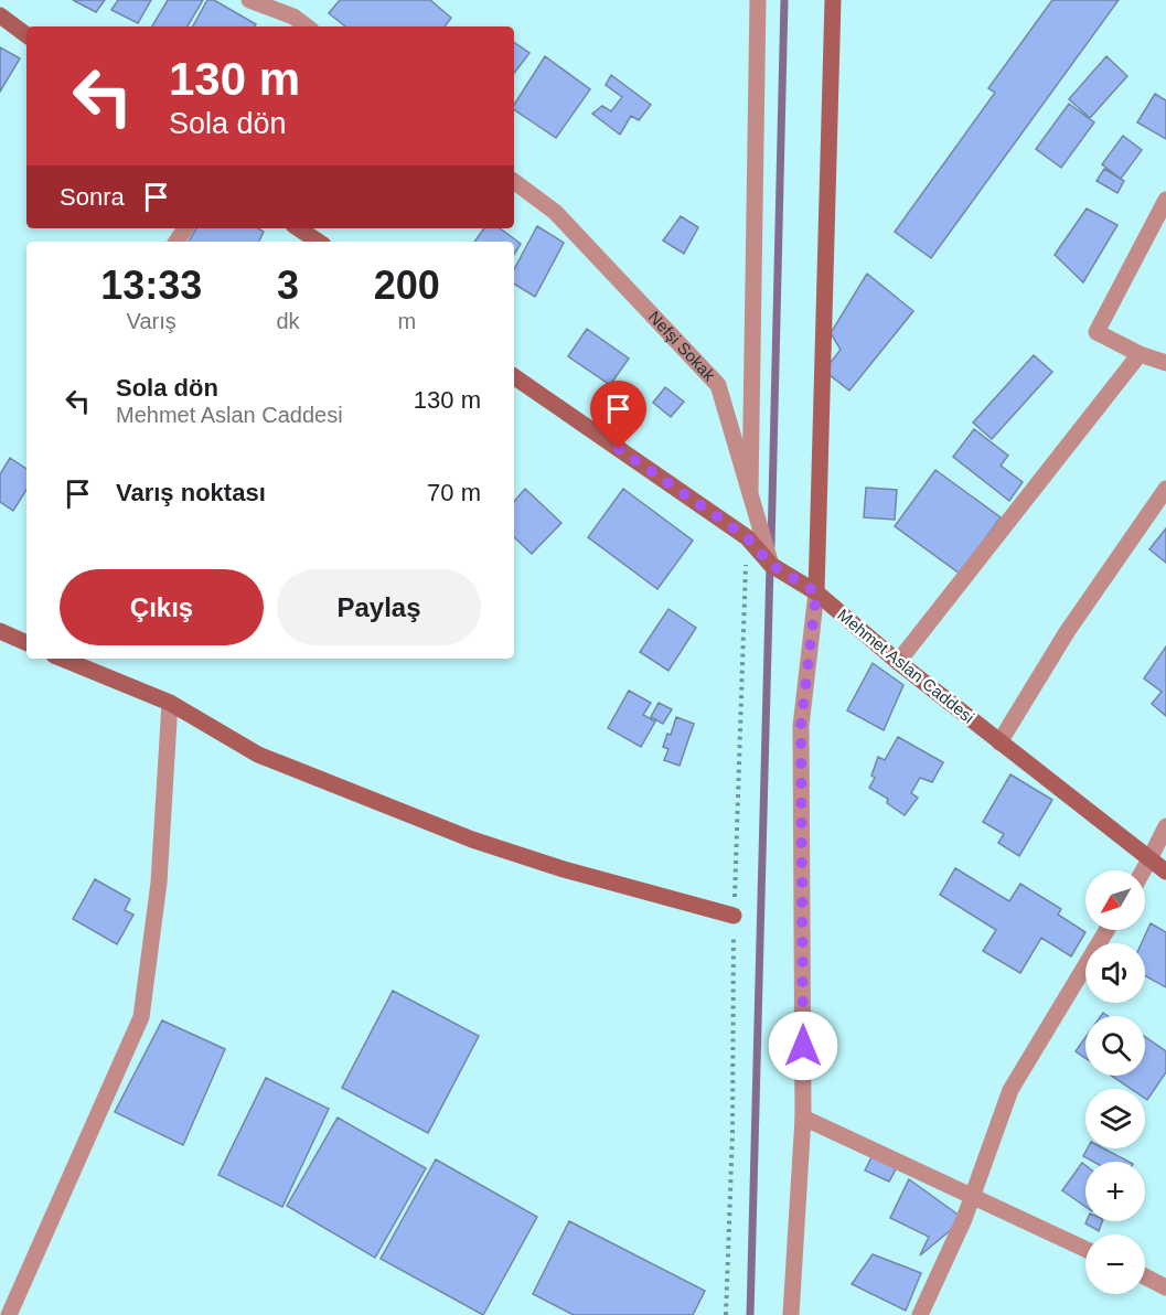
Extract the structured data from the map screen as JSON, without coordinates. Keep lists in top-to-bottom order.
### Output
{
  "streets": {
    "street": ["Nefşi Sokak", "Mehmet Aslan Caddesi"]
  },
  "crossings": [
    ["Nefşi Sokak", "Mehmet Aslan Caddesi"]
  ],
  "north": "bottom left",
  "page": {
    "turn": ["130 m", "Sola dön"],
    "then": "Sonra",
    "eta": [
      "13:33",
      "Varış",
      "3",
      "dk",
      "200",
      "m"
    ],
    "list": [
      {
        "name": "Sola dön",
        "note": "Mehmet Aslan Caddesi",
        "value": "130 m"
      },
      {
        "name": "Varış noktası",
        "value": "70 m"
      }
    ],
    "buttons": ["Çıkış", "Paylaş"],
    "map_buttons": ["+", "−"]
  }
}
